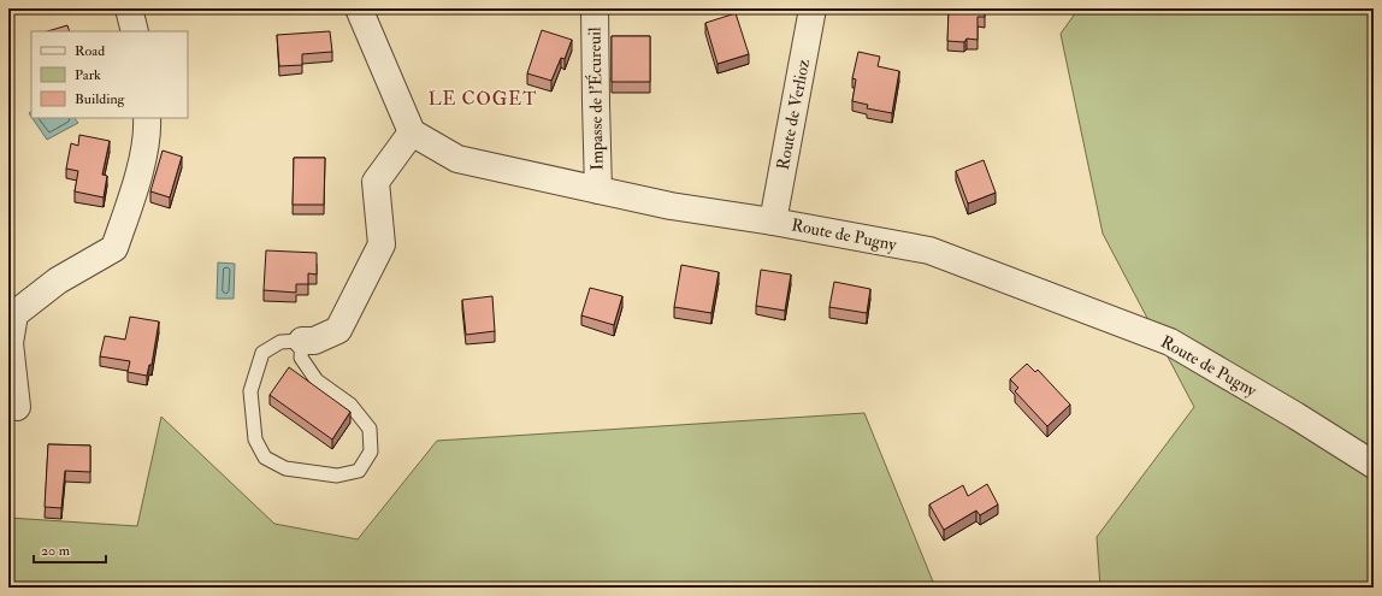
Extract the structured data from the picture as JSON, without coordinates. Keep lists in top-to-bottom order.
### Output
{
  "streets": {
    "street": ["Impasse de l'Écureuil", "Route de Verlioz", "Route de Pugny"]
  },
  "crossings": [
    ["Impasse de l'Écureuil", "Route de Pugny"],
    ["Route de Verlioz", "Route de Pugny"]
  ],
  "districts": ["LE COGET"],
  "legend": ["Road", "Park", "Building"],
  "scale_bar": "20 m"
}
